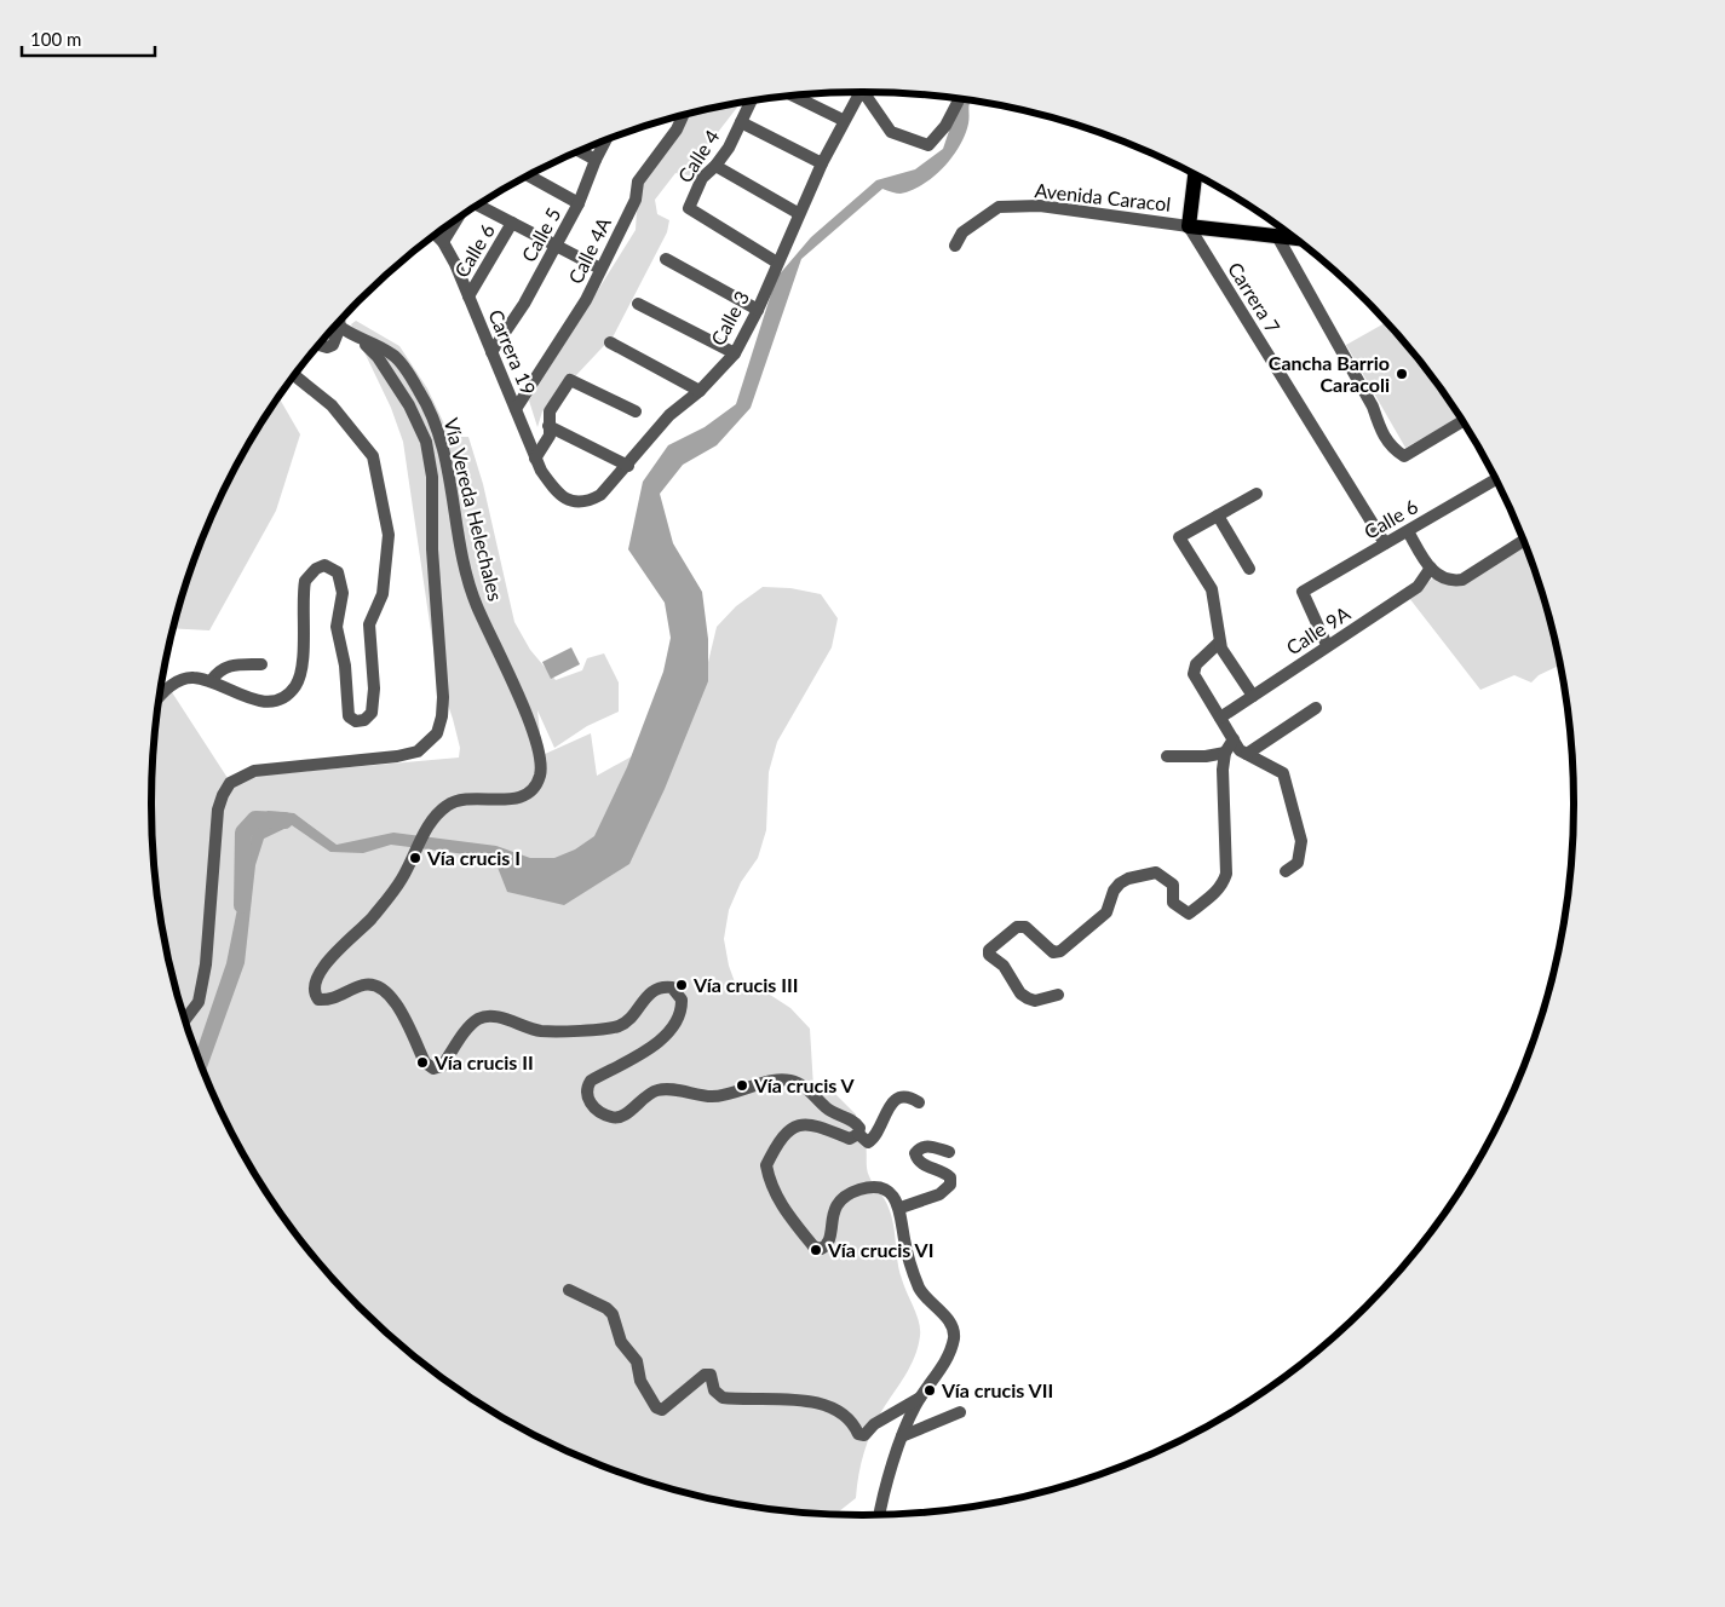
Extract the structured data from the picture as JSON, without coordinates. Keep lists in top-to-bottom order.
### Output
{
  "streets": {
    "street": [
      "Calle 4",
      "Avenida Caracol",
      "Calle 5",
      "Calle 6",
      "Calle 4A",
      "Carrera 7",
      "Calle 3",
      "Carrera 19",
      "Vía Vereda Helechales",
      "Calle 9A"
    ]
  },
  "crossings": [
    ["Calle 4", "Calle 3"],
    ["Avenida Caracol", "Carrera 7"],
    ["Calle 5", "Carrera 19"],
    ["Calle 6", "Carrera 7"],
    ["Calle 6", "Carrera 19"],
    ["Calle 6", "Calle 9A"],
    ["Calle 4A", "Carrera 19"],
    ["Calle 3", "Carrera 19"]
  ],
  "places": [
    "Cancha Barrio Caracoli",
    "Vía crucis I",
    "Vía crucis III",
    "Vía crucis II",
    "Vía crucis V",
    "Vía crucis VI",
    "Vía crucis VII"
  ],
  "scale_bar": "100 m"
}
